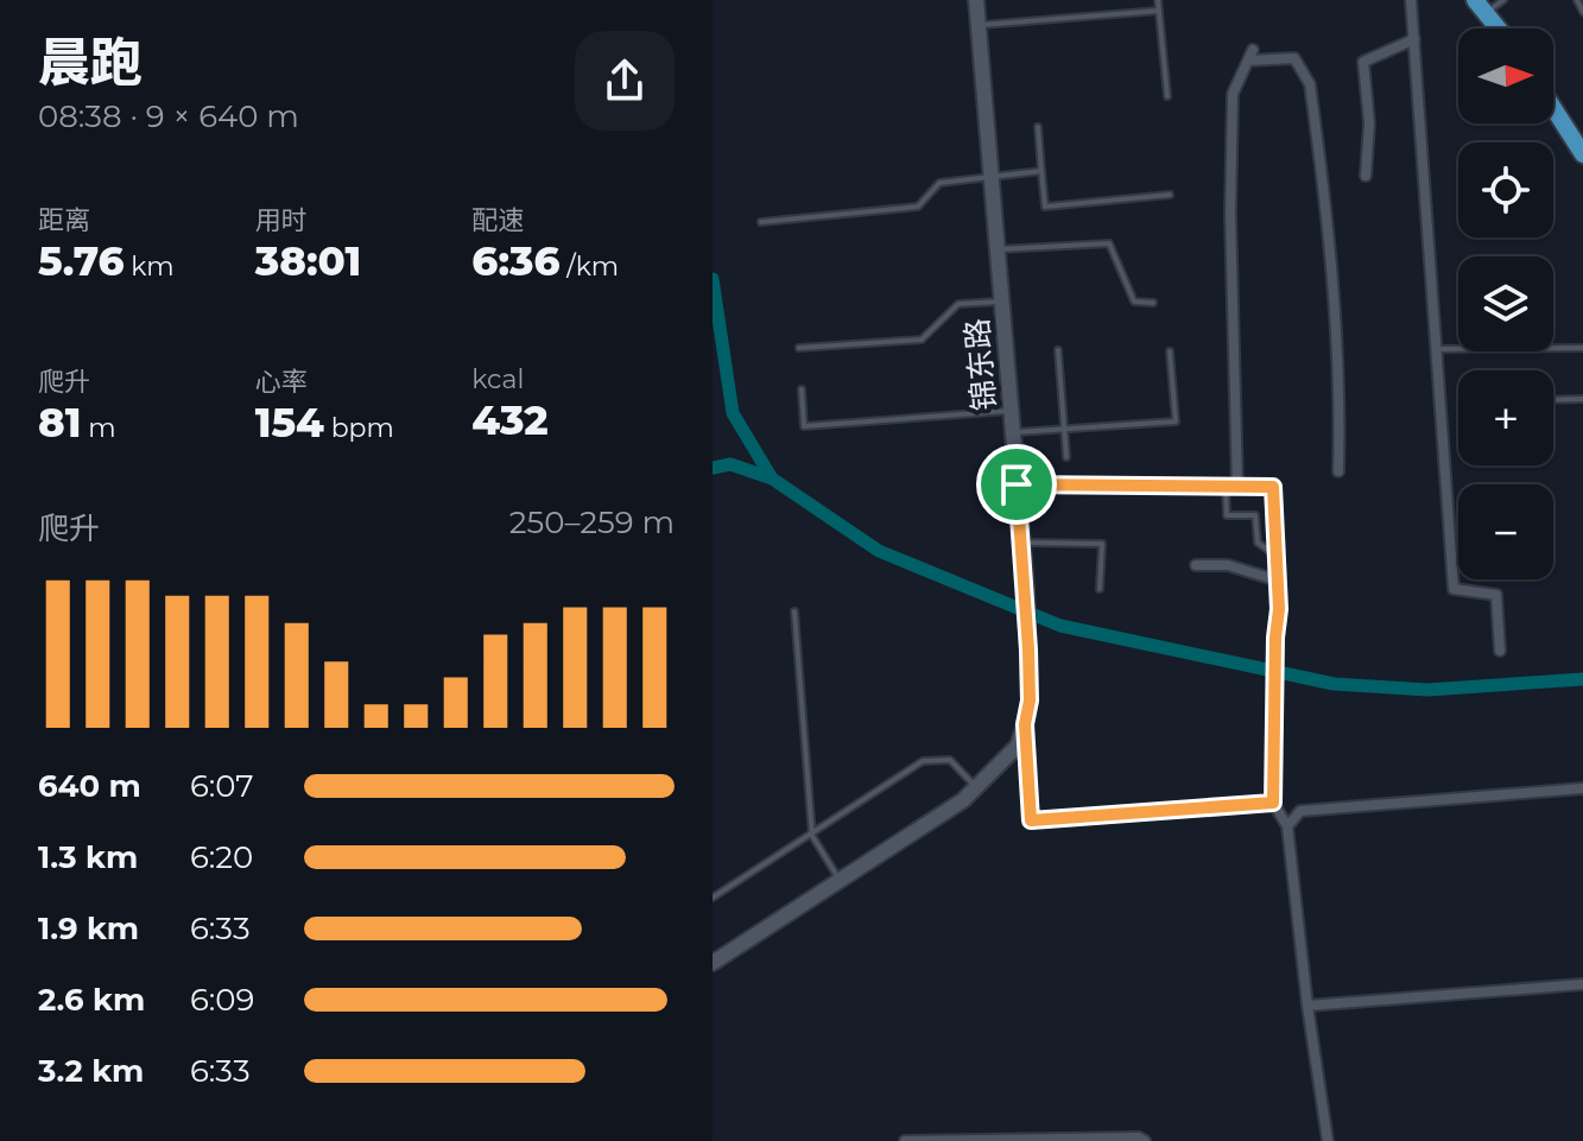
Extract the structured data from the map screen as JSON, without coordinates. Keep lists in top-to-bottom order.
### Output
{
  "streets": {
    "main road": ["锦东路"]
  },
  "north": "right",
  "page": {
    "heading": ["晨跑", "08:38 · 9 × 640 m"],
    "map_buttons": ["+", "−"],
    "stats": [
      ["距离", "5.76 km"],
      ["用时", "38:01"],
      ["配速", "6:36 /km"],
      ["爬升", "81 m"],
      ["心率", "154 bpm"],
      ["kcal", "432"]
    ],
    "chart": ["爬升", "250–259 m"],
    "list": [
      {
        "name": "640 m",
        "note": "6:07"
      },
      {
        "name": "1.3 km",
        "note": "6:20"
      },
      {
        "name": "1.9 km",
        "note": "6:33"
      },
      {
        "name": "2.6 km",
        "note": "6:09"
      },
      {
        "name": "3.2 km",
        "note": "6:33"
      }
    ]
  }
}
